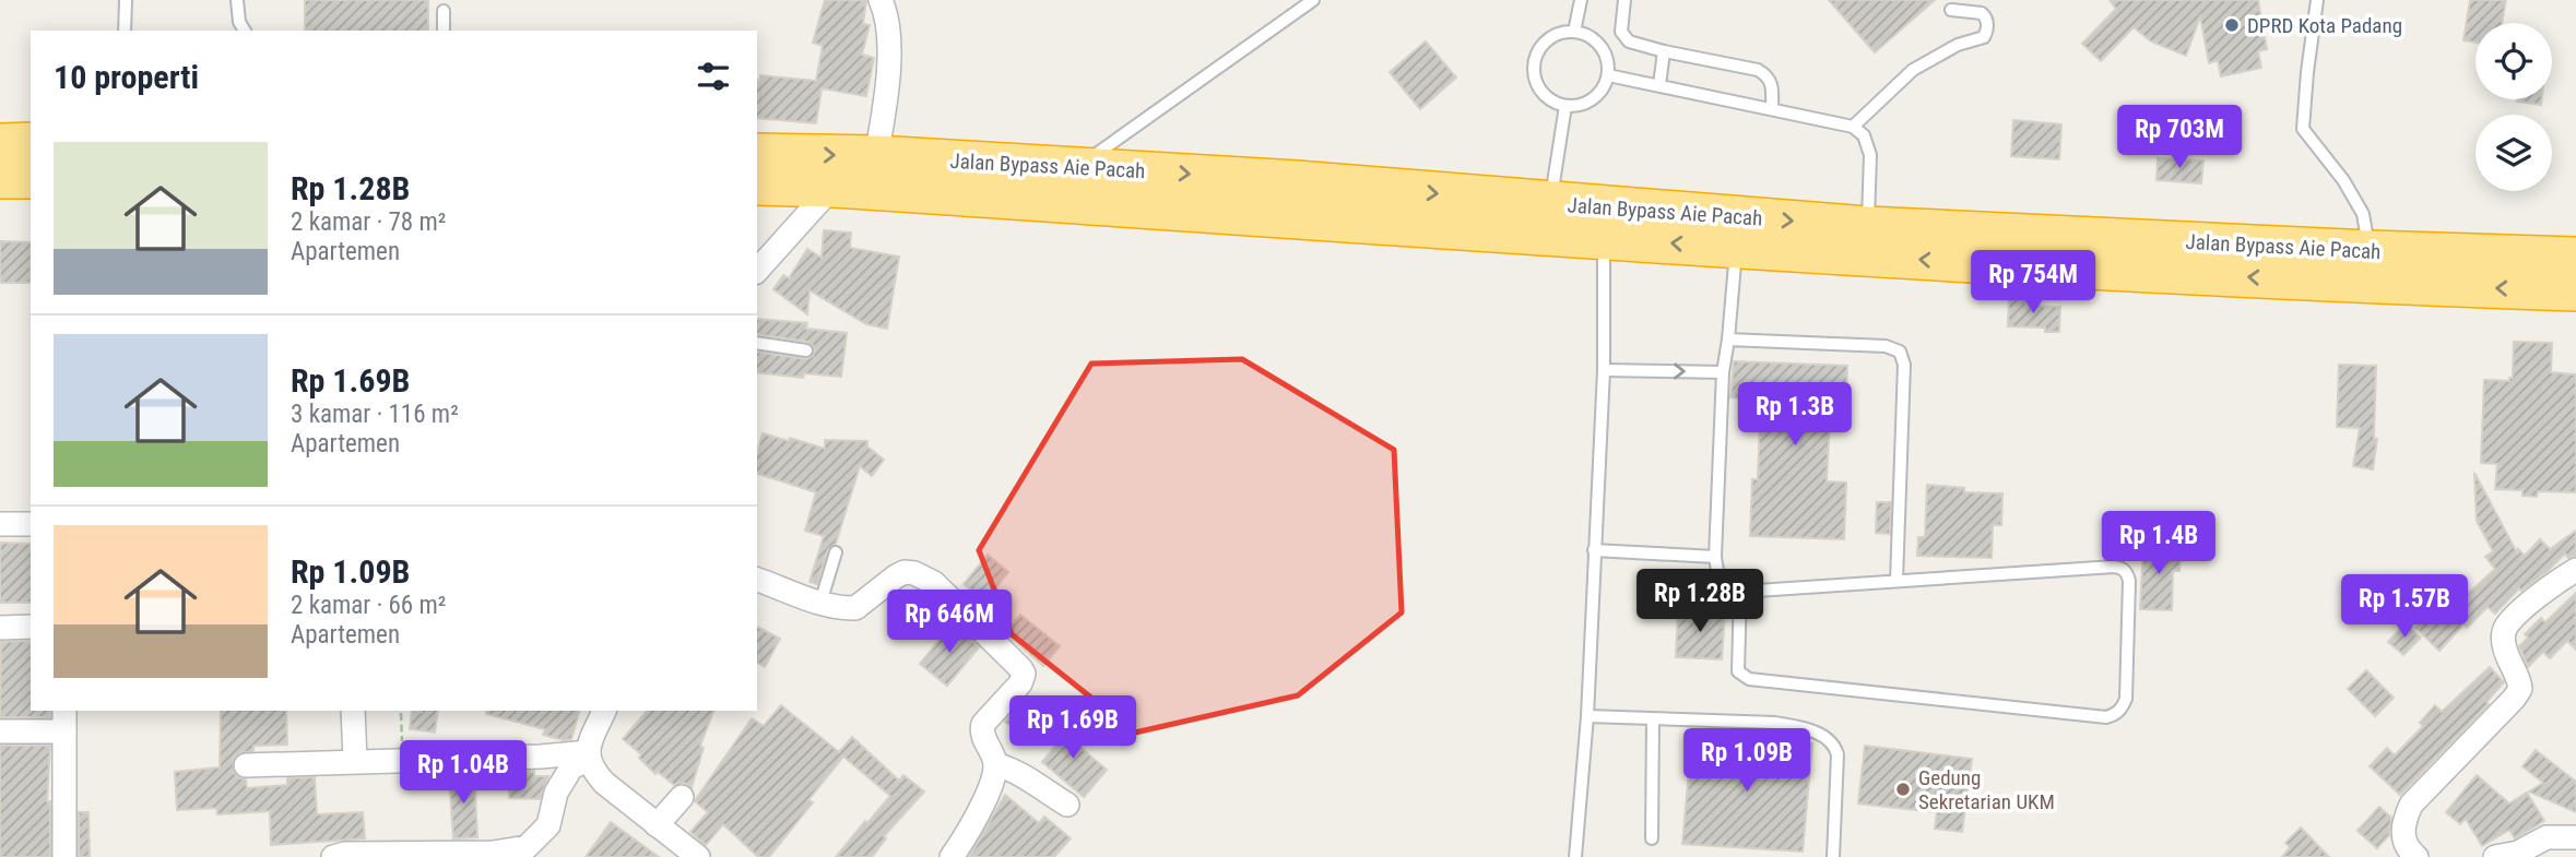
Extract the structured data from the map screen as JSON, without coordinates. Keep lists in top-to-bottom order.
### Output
{
  "streets": {
    "highway": ["Jalan Bypass Aie Pacah"]
  },
  "places": ["DPRD Kota Padang", "Gedung Sekretarian UKM"],
  "page": {
    "heading": "10 properti",
    "price": [
      "Rp 703M",
      "Rp 754M",
      "Rp 1.3B",
      "Rp 1.4B",
      "Rp 1.28B",
      "Rp 1.57B",
      "Rp 646M",
      "Rp 1.69B",
      "Rp 1.09B",
      "Rp 1.04B"
    ],
    "list": [
      {
        "name": "Rp 1.28B",
        "note": "2 kamar · 78 m² · Apartemen"
      },
      {
        "name": "Rp 1.69B",
        "note": "3 kamar · 116 m² · Apartemen"
      },
      {
        "name": "Rp 1.09B",
        "note": "2 kamar · 66 m² · Apartemen"
      }
    ]
  }
}
